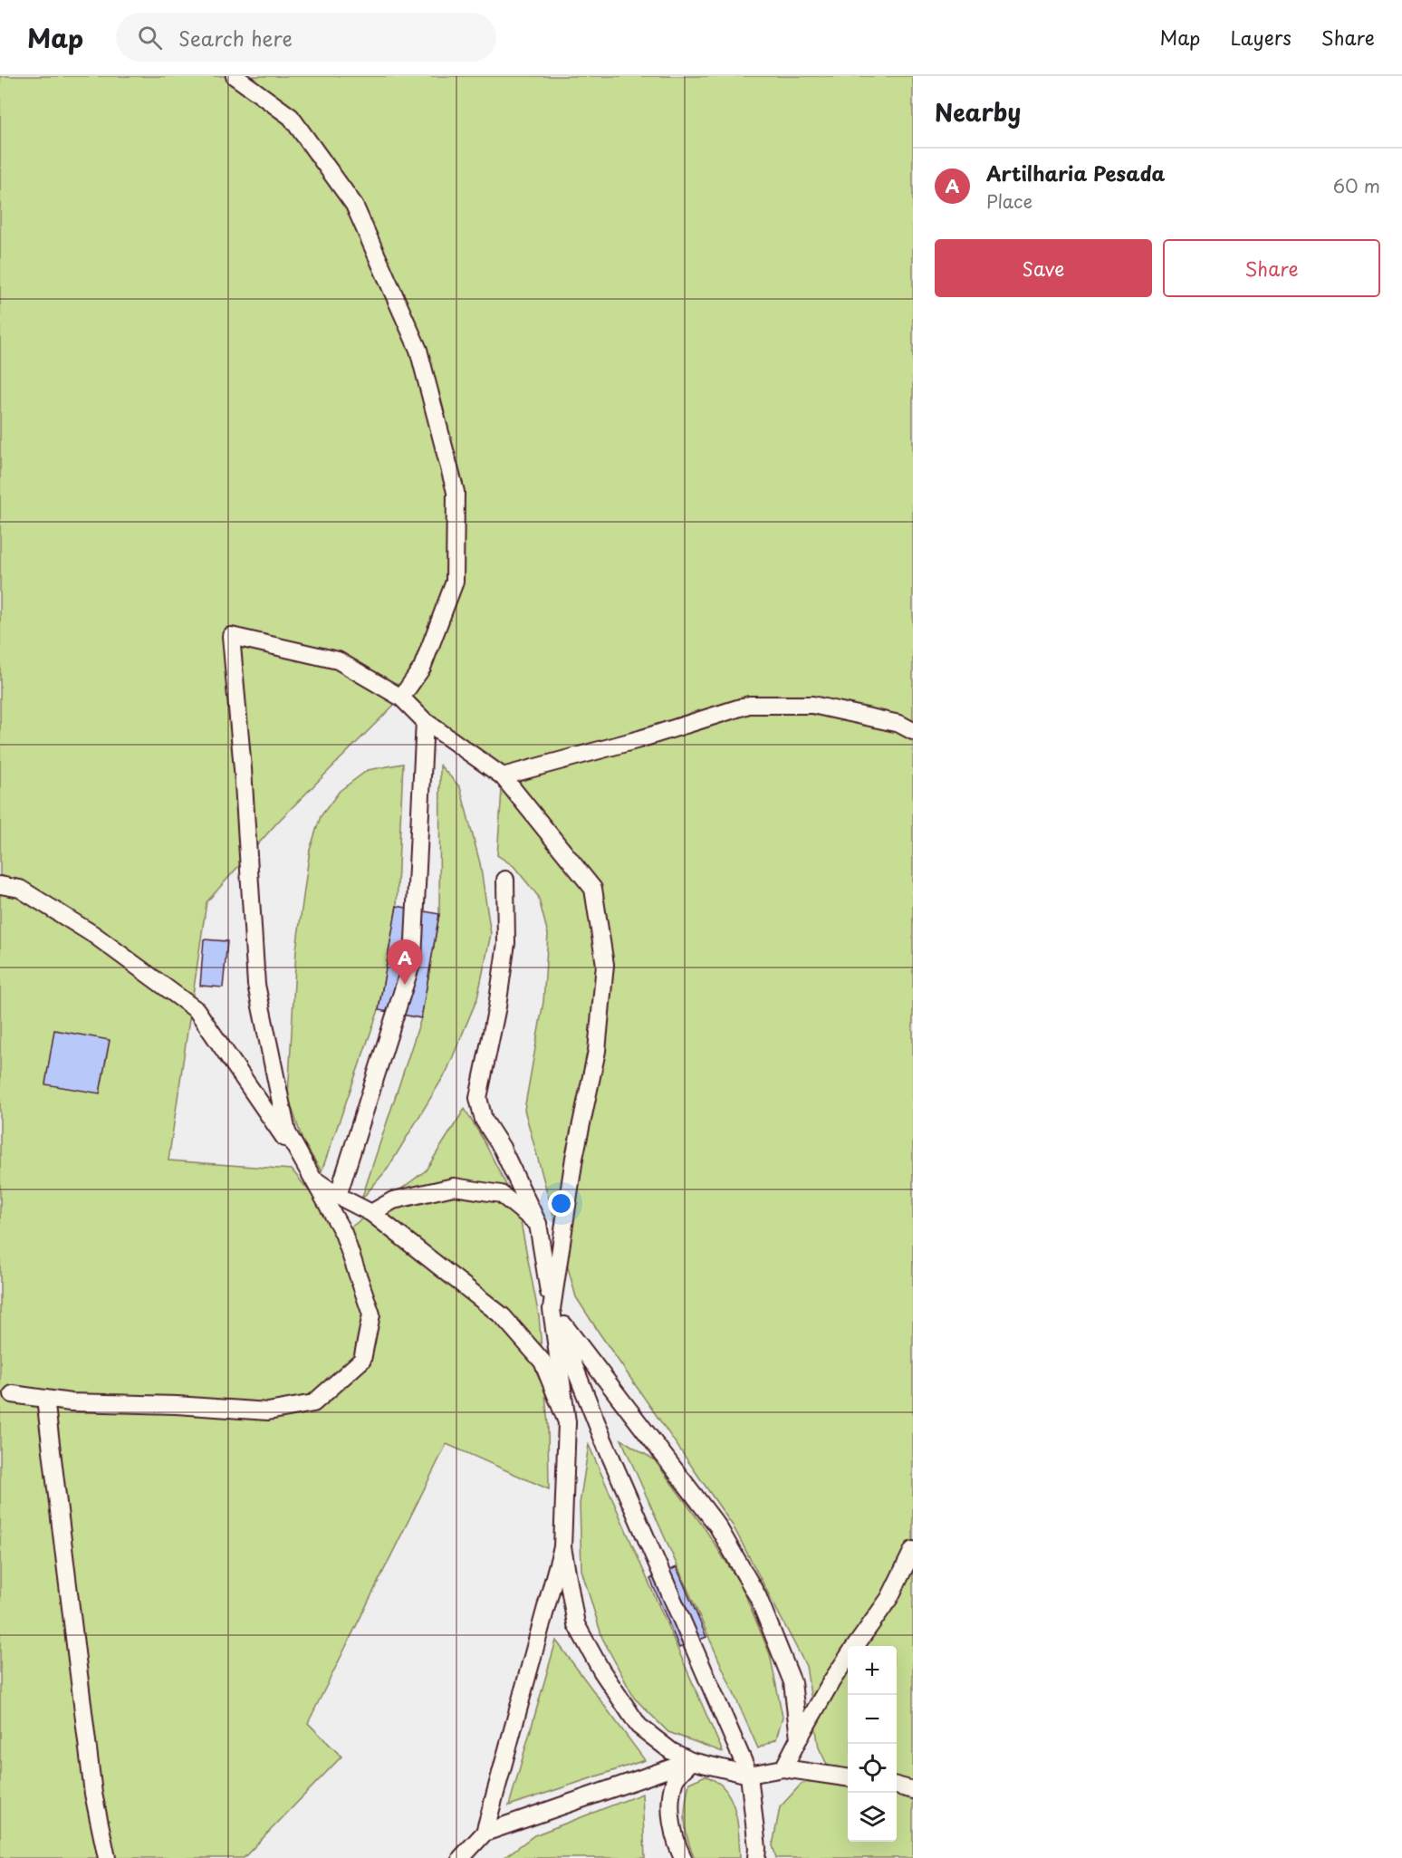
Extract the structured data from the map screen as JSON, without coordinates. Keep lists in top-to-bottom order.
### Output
{
  "page": {
    "header": "Map",
    "search": "Search here",
    "nav": ["Map", "Layers", "Share"],
    "heading": "Nearby",
    "list": [
      {
        "mark": "A",
        "name": "Artilharia Pesada",
        "note": "Place",
        "value": "60 m"
      }
    ],
    "buttons": ["Save", "Share"],
    "pins": "A",
    "map_buttons": ["+", "−"]
  }
}
